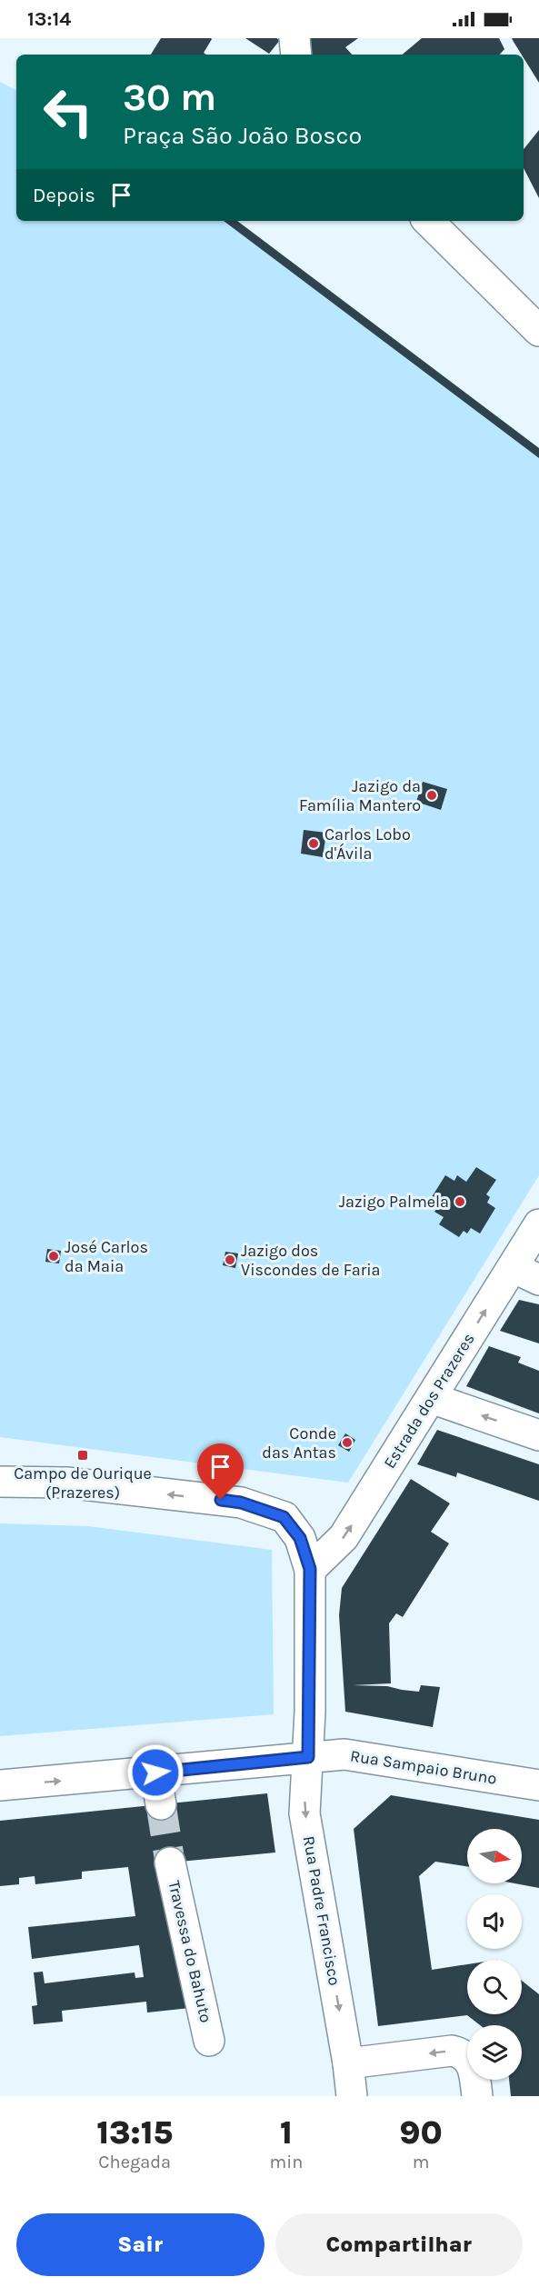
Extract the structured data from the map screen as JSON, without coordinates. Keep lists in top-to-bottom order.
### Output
{
  "streets": {
    "street": [
      "Estrada dos Prazeres",
      "Rua Sampaio Bruno",
      "Rua Padre Francisco",
      "Travessa do Bahuto"
    ]
  },
  "crossings": [
    ["Estrada dos Prazeres", "Rua Padre Francisco"],
    ["Rua Sampaio Bruno", "Rua Padre Francisco"]
  ],
  "one_way": ["Estrada dos Prazeres"],
  "places": {
    "other": [
      "Jazigo da Família Mantero",
      "Carlos Lobo d'Ávila",
      "Jazigo Palmela",
      "José Carlos da Maia",
      "Jazigo dos Viscondes de Faria",
      "Conde das Antas"
    ],
    "transit": ["Campo de Ourique (Prazeres)"]
  },
  "north": "right",
  "page": {
    "status": "13:14",
    "turn": ["30 m", "Praça São João Bosco"],
    "then": "Depois",
    "eta": [
      "13:15",
      "Chegada",
      "1",
      "min",
      "90",
      "m"
    ],
    "buttons": ["Sair", "Compartilhar"]
  }
}
